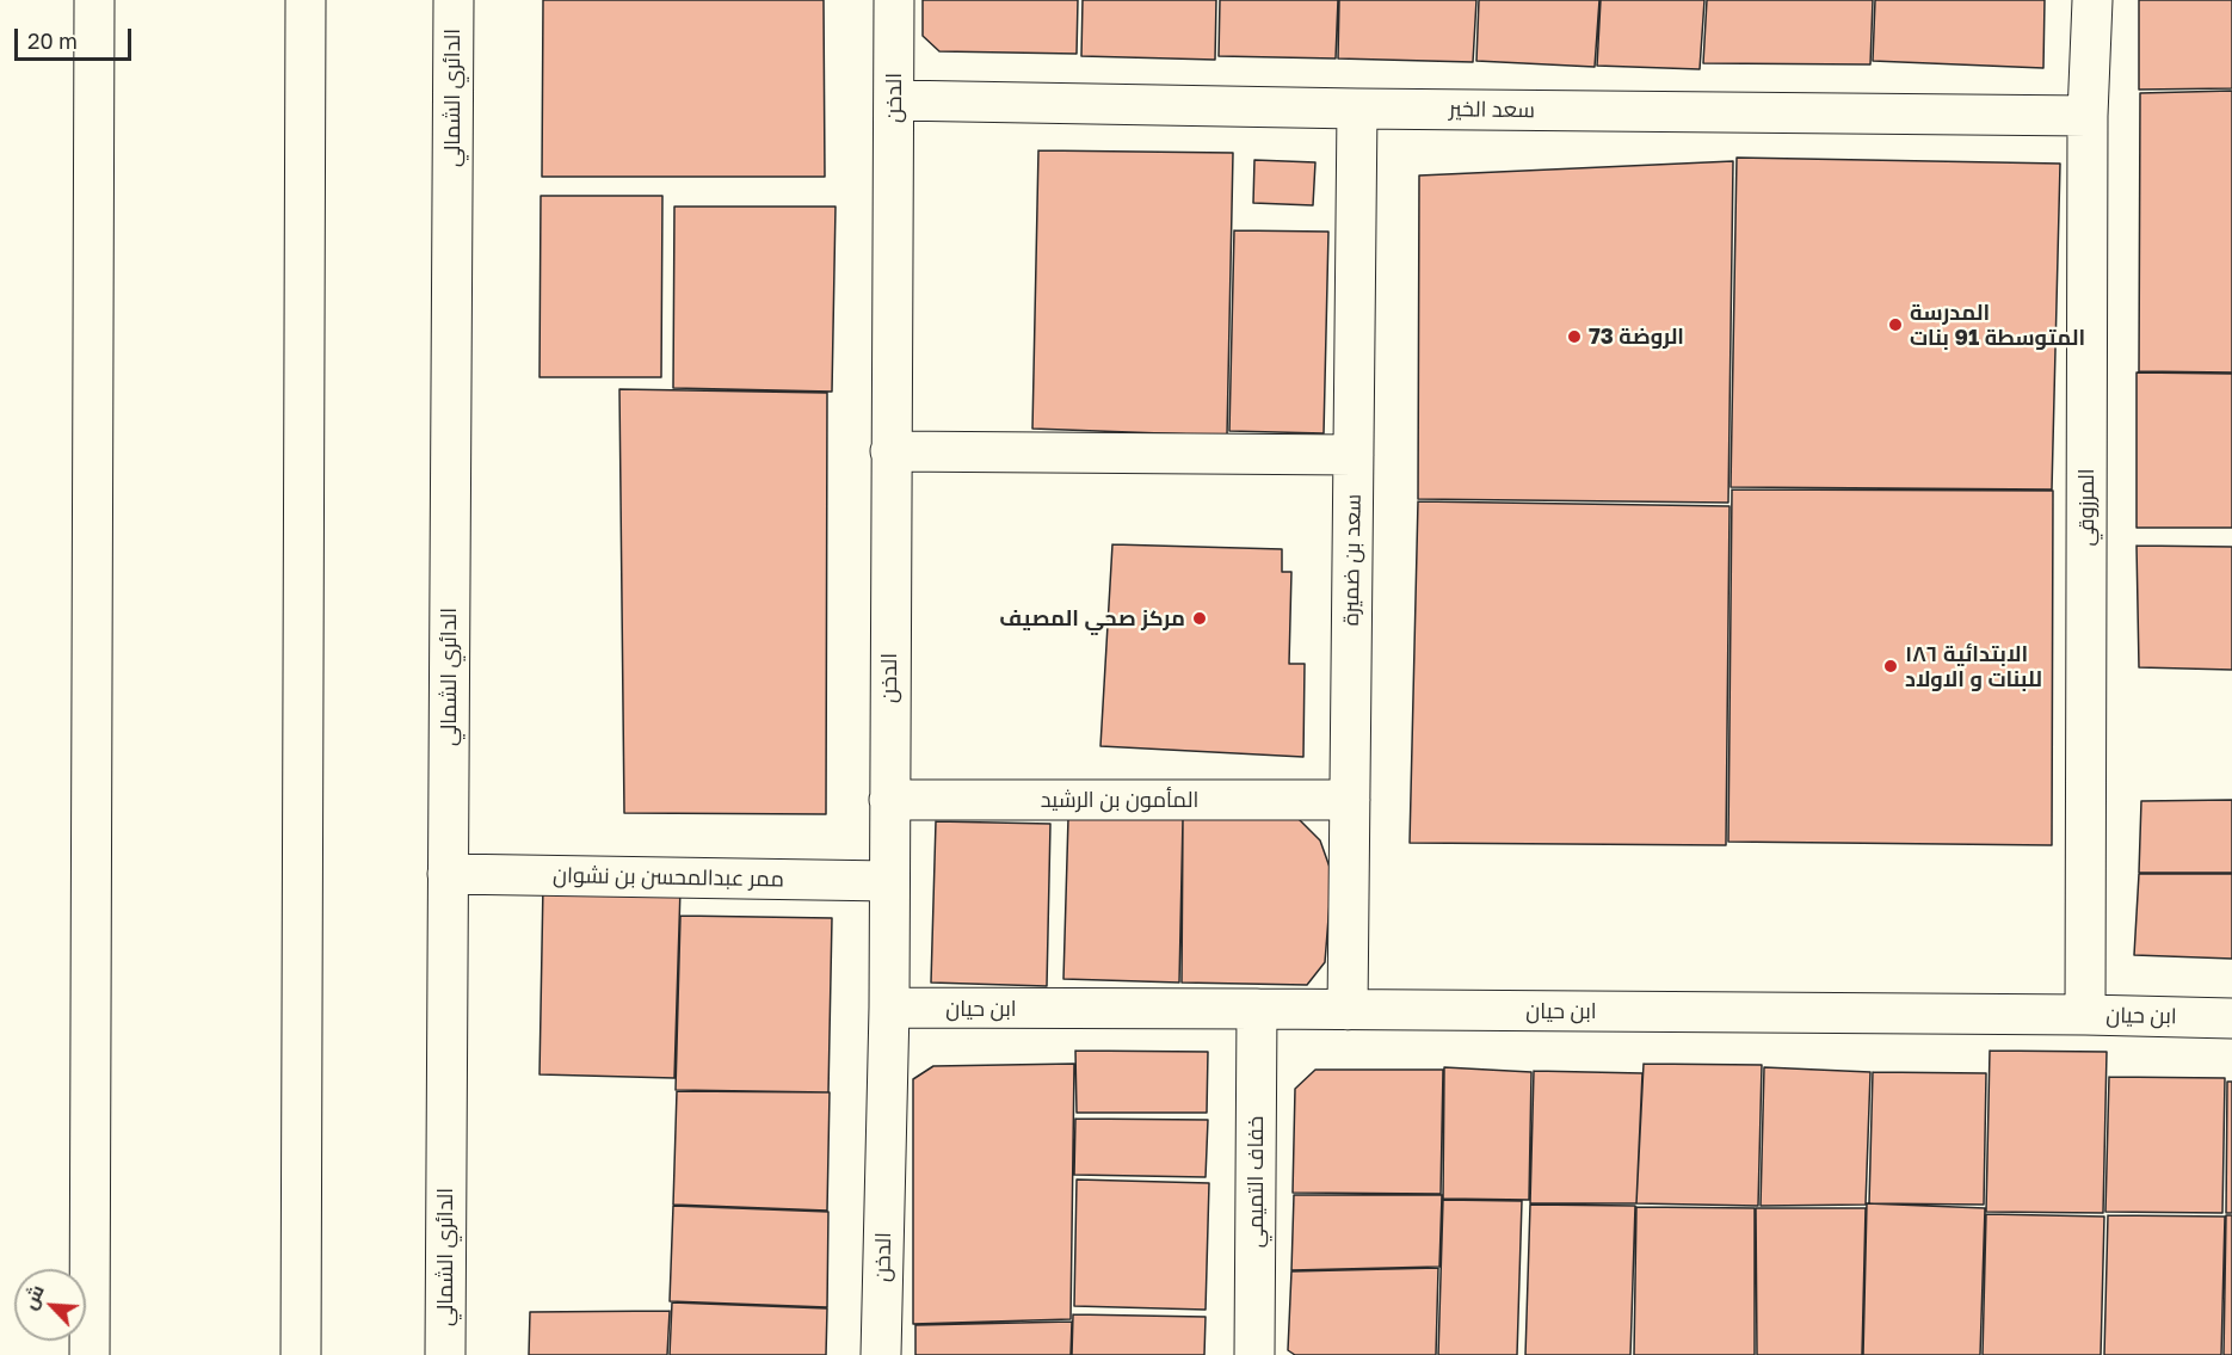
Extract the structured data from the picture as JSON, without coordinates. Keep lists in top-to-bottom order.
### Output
{
  "streets": {
    "main road": [
      "الدائري الشمالي",
      "الدخن",
      "سعد الخير",
      "المرزوقي",
      "سعد بن ضميرة",
      "المأمون بن الرشيد",
      "ممر عبدالمحسن بن نشوان",
      "ابن حيان",
      "خفاف التميمي"
    ]
  },
  "crossings": [
    ["الدائري الشمالي", "ممر عبدالمحسن بن نشوان"],
    ["الدخن", "سعد الخير"],
    ["الدخن", "المأمون بن الرشيد"],
    ["الدخن", "ممر عبدالمحسن بن نشوان"],
    ["الدخن", "ابن حيان"],
    ["سعد الخير", "المرزوقي"],
    ["سعد الخير", "سعد بن ضميرة"],
    ["المرزوقي", "ابن حيان"],
    ["سعد بن ضميرة", "المأمون بن الرشيد"],
    ["سعد بن ضميرة", "ابن حيان"],
    ["ابن حيان", "خفاف التميمي"]
  ],
  "places": [
    "المدرسة المتوسطة 91 بنات",
    "الروضة 73",
    "مركز صحي المصيف",
    "الابتدائية ١٨٦ للبنات و الاولاد"
  ],
  "scale_bar": "20 m",
  "north": "top left"
}
